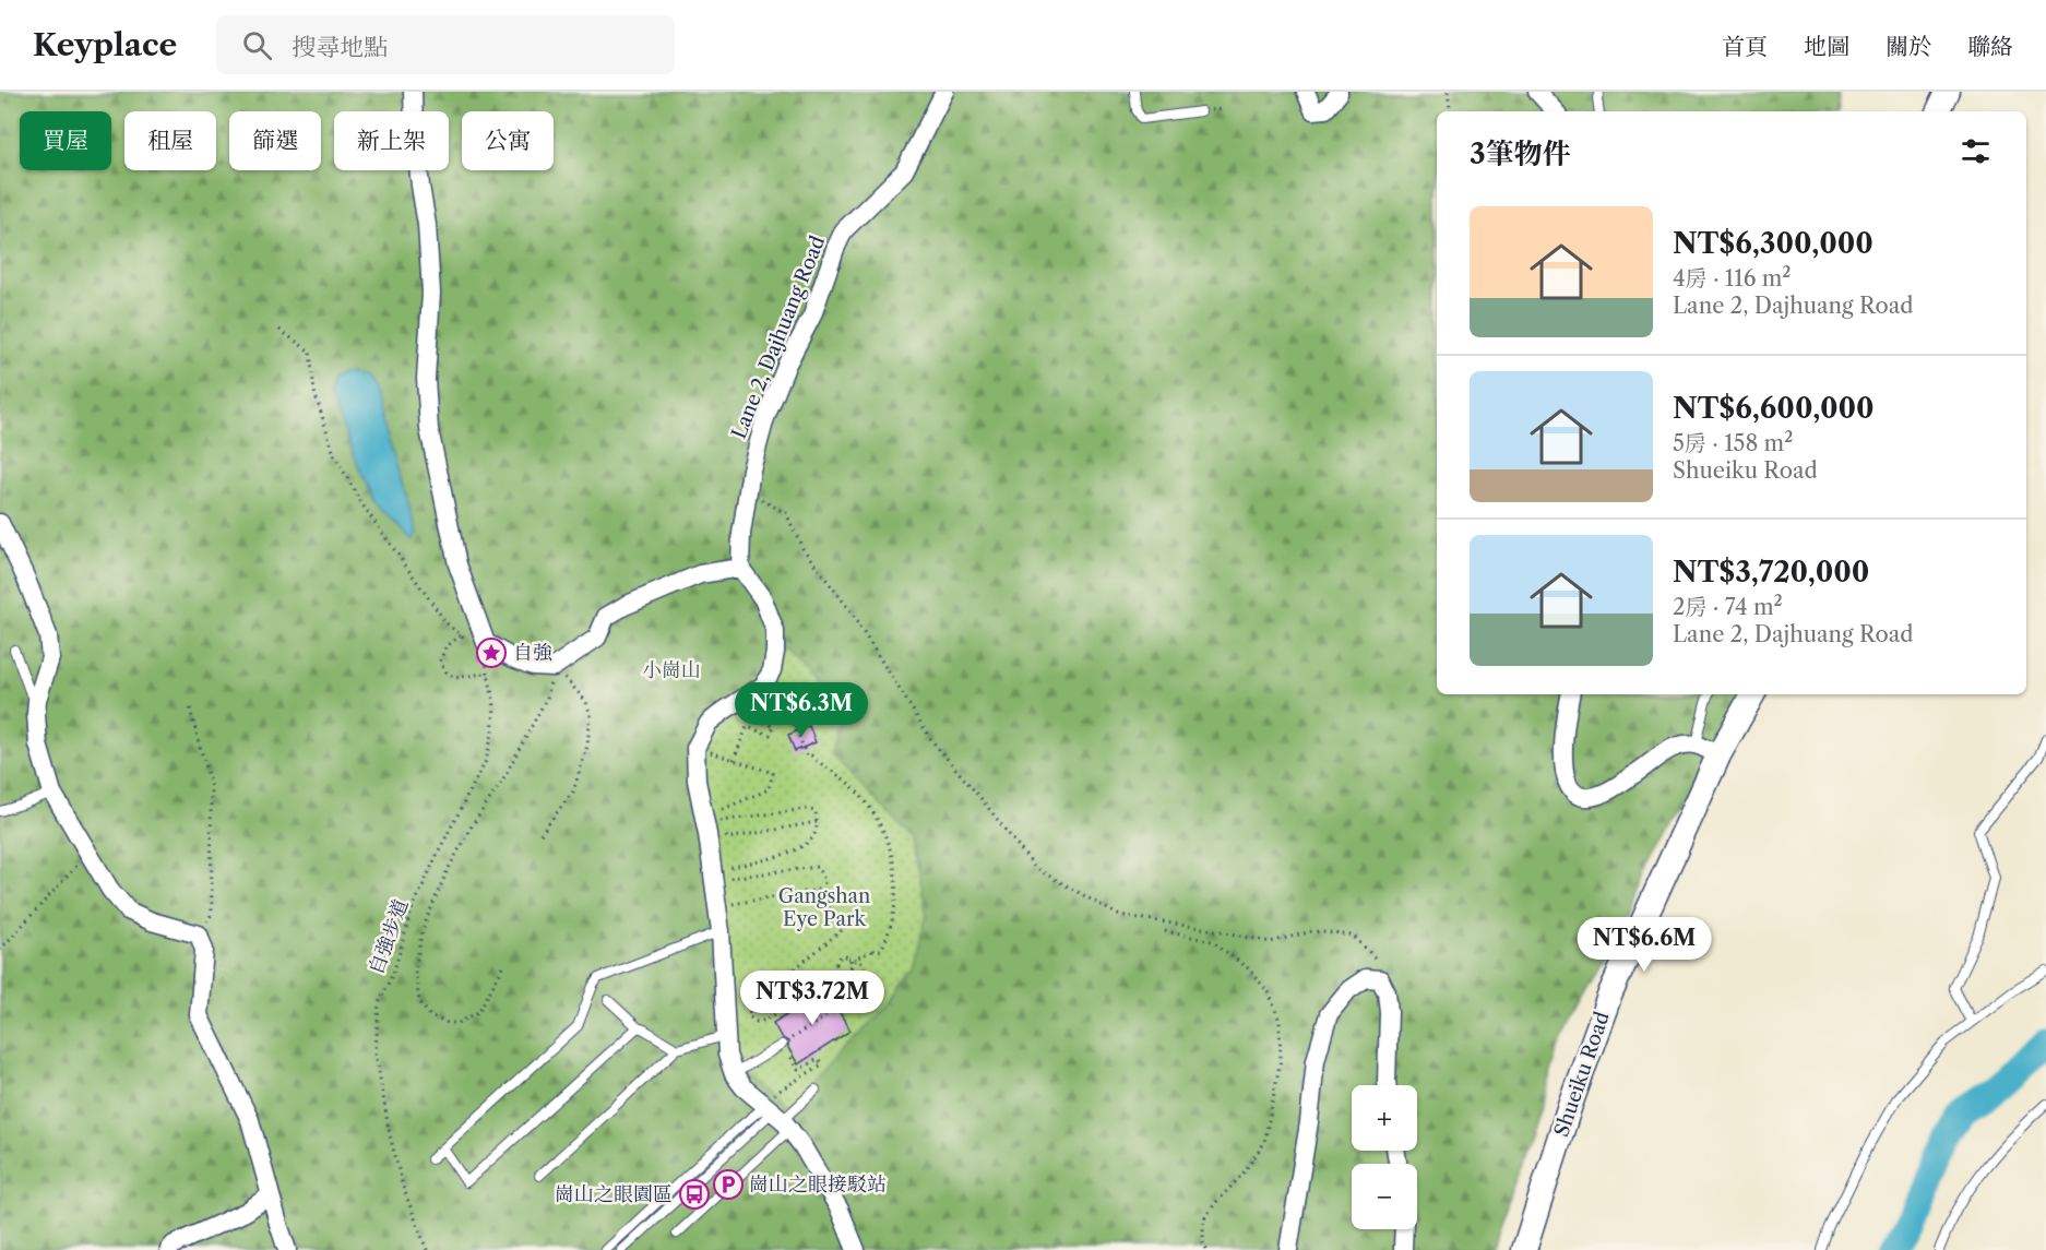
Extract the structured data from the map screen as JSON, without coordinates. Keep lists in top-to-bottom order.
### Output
{
  "streets": {
    "street": ["Lane 2, Dajhuang Road", "Shueiku Road"],
    "path": ["自強步道"]
  },
  "parks": ["小崗山", "Gangshan Eye Park"],
  "places": {
    "place": ["自強"],
    "parking": ["崗山之眼接駁站"],
    "bus stop": ["崗山之眼園區"]
  },
  "page": {
    "header": "Keyplace",
    "search": "搜尋地點",
    "nav": [
      "首頁",
      "地圖",
      "關於",
      "聯絡"
    ],
    "chip": [
      "買屋",
      "租屋",
      "篩選",
      "新上架",
      "公寓"
    ],
    "heading": "3筆物件",
    "list": [
      {
        "name": "NT$6,300,000",
        "note": "4房 · 116 m² · Lane 2, Dajhuang Road"
      },
      {
        "name": "NT$6,600,000",
        "note": "5房 · 158 m² · Shueiku Road"
      },
      {
        "name": "NT$3,720,000",
        "note": "2房 · 74 m² · Lane 2, Dajhuang Road"
      }
    ],
    "price": ["NT$6.3M", "NT$6.6M", "NT$3.72M"],
    "map_buttons": ["+", "−"]
  }
}
